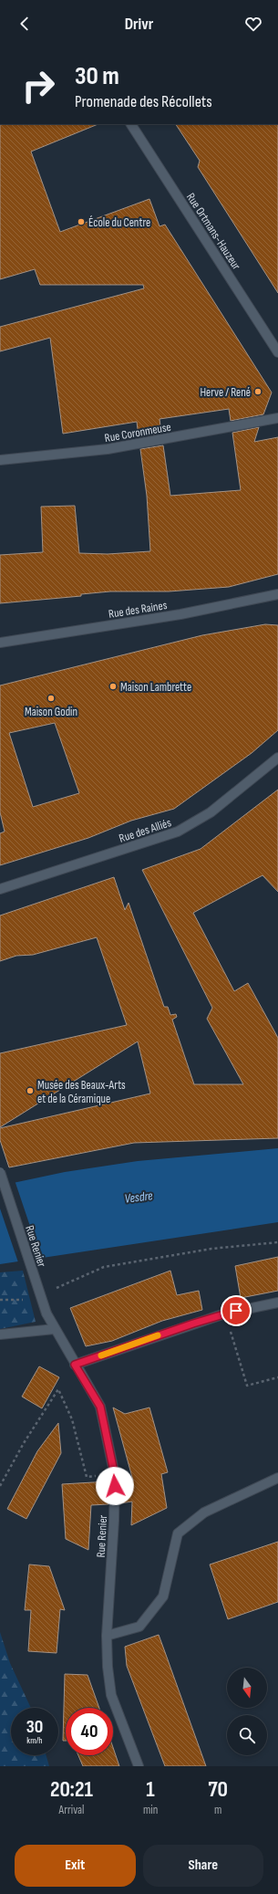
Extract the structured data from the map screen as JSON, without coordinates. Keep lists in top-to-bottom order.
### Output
{
  "streets": {
    "street": [
      "Rue Ortmans-Hauzeur",
      "Rue Coronmeuse",
      "Rue des Raines",
      "Rue des Alliés",
      "Rue Renier"
    ]
  },
  "water": ["Vesdre"],
  "places": [
    "École du Centre",
    "Herve / René",
    "Maison Lambrette",
    "Maison Godin",
    "Musée des Beaux-Arts et de la Céramique"
  ],
  "north": "bottom",
  "page": {
    "header": "Drivr",
    "turn": ["30 m", "Promenade des Récollets"],
    "speed": "30 km/h",
    "limit": "40",
    "eta": [
      "20:21",
      "Arrival",
      "1",
      "min",
      "70",
      "m"
    ],
    "buttons": ["Exit", "Share"]
  }
}
